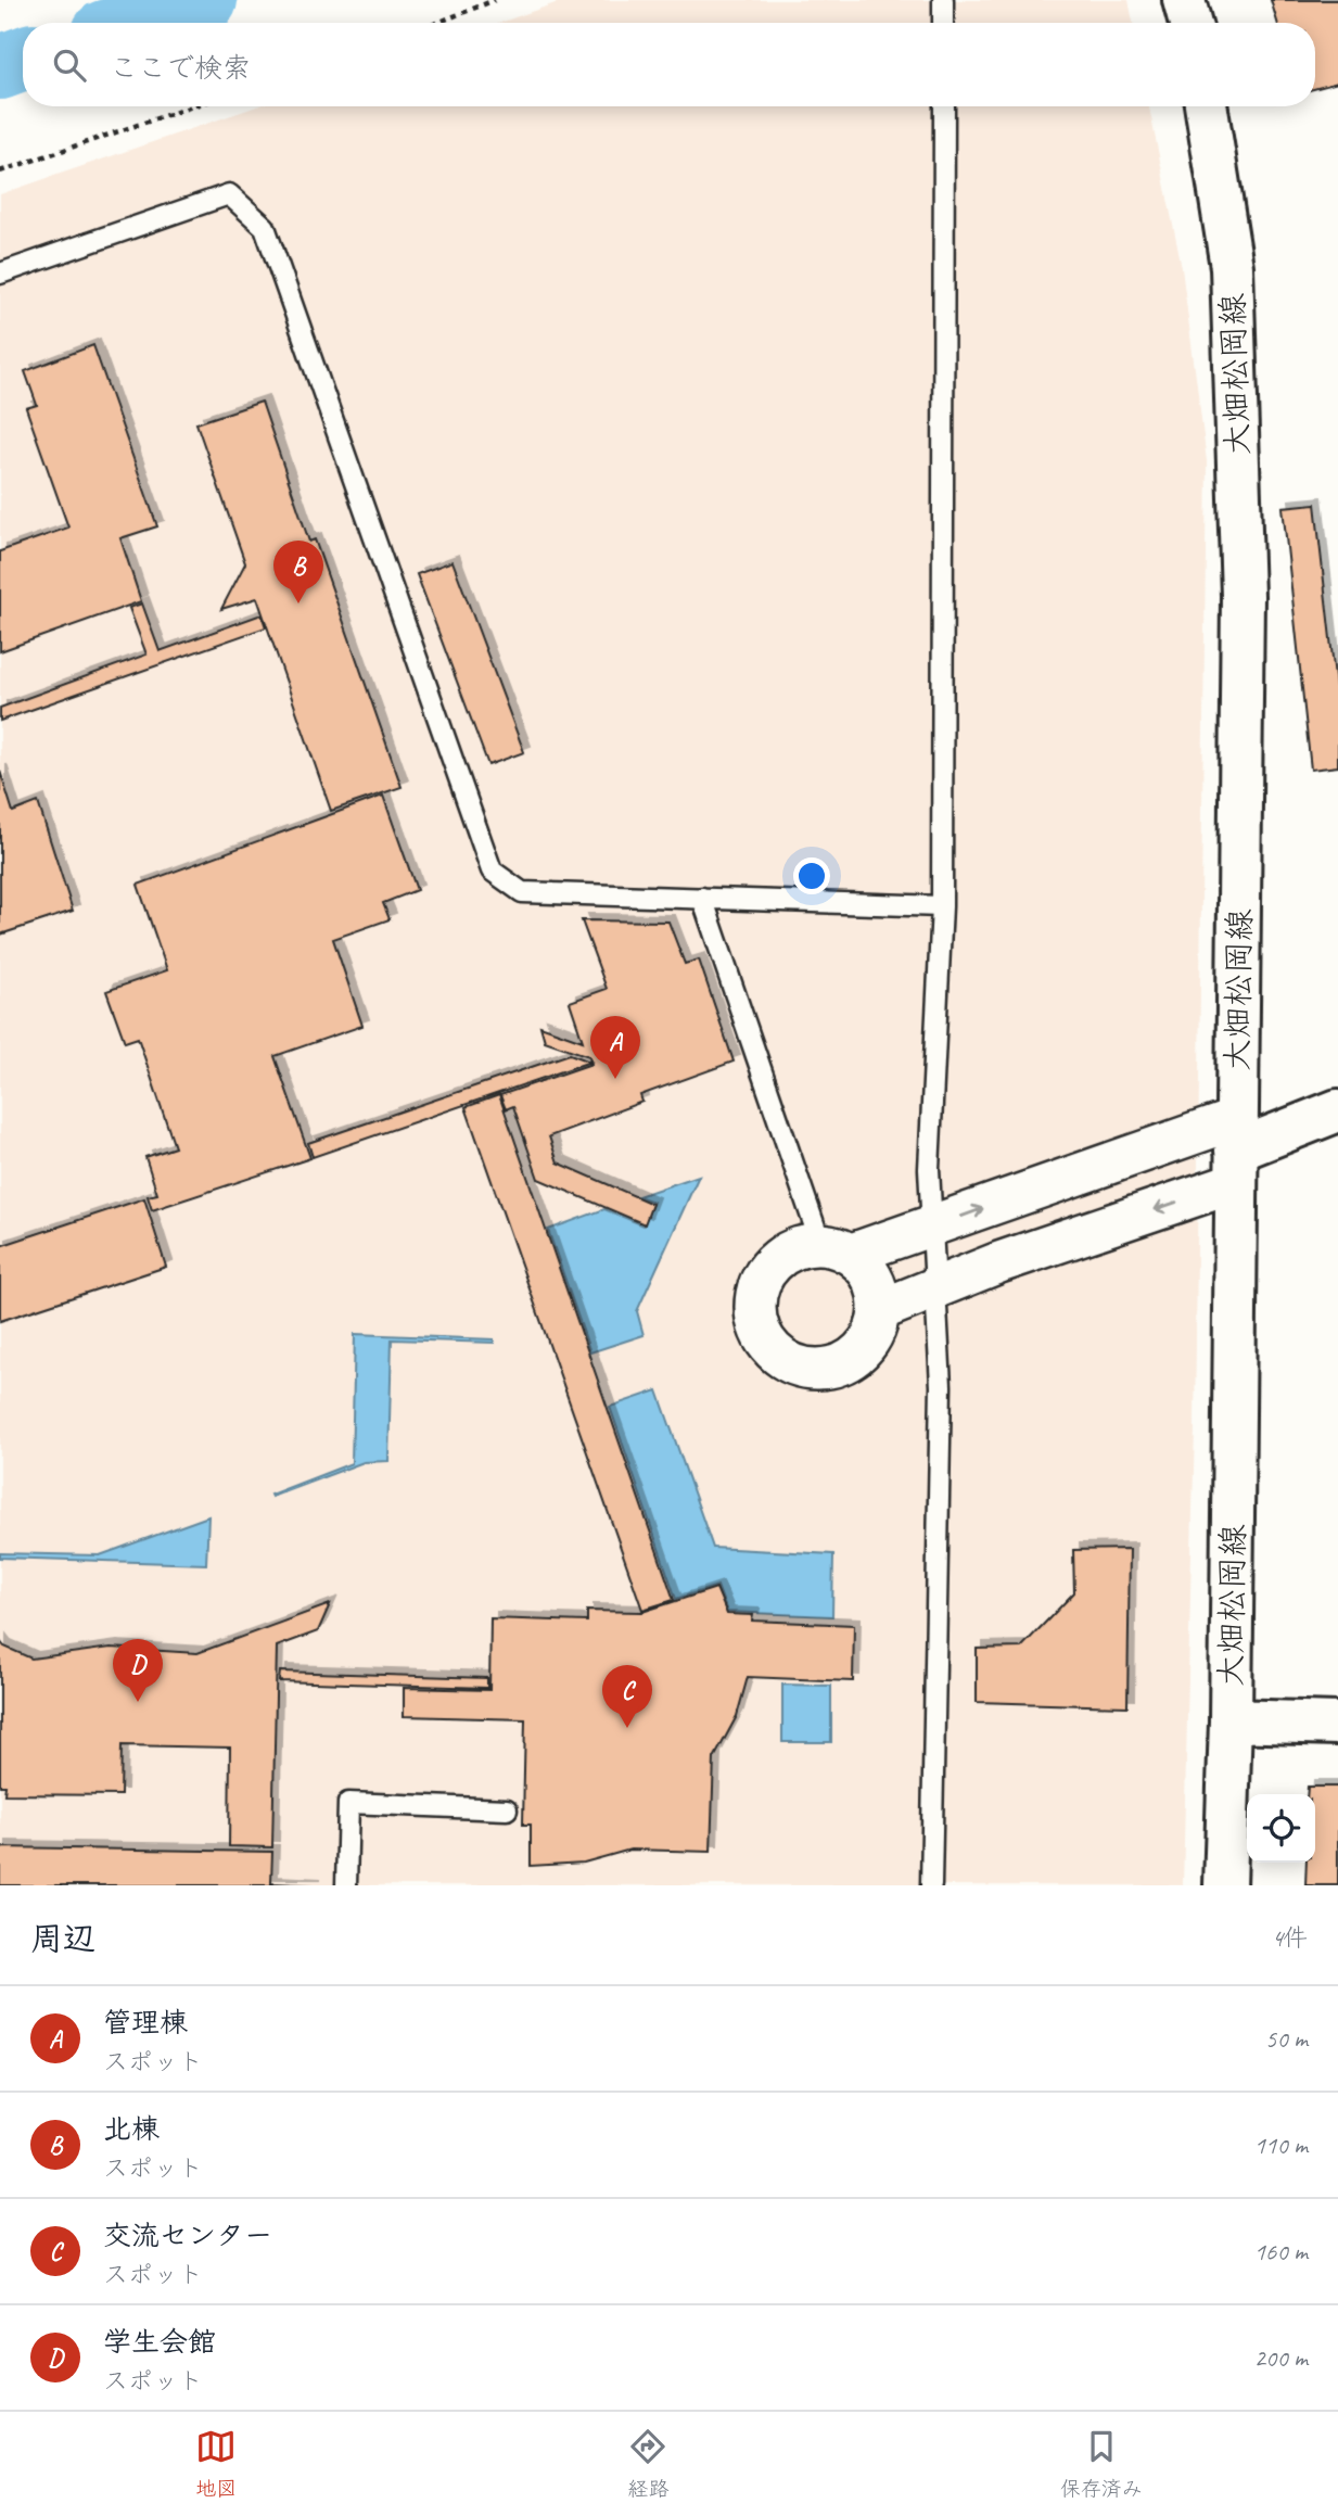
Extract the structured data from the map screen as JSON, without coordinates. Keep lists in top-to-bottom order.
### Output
{
  "streets": {
    "main road": ["大畑松岡線"]
  },
  "page": {
    "search": "ここで検索",
    "pins": [
      "B",
      "A",
      "D",
      "C"
    ],
    "heading": ["周辺", "4件"],
    "list": [
      {
        "mark": "A",
        "name": "管理棟",
        "note": "スポット",
        "value": "50 m"
      },
      {
        "mark": "B",
        "name": "北棟",
        "note": "スポット",
        "value": "110 m"
      },
      {
        "mark": "C",
        "name": "交流センター",
        "note": "スポット",
        "value": "160 m"
      },
      {
        "mark": "D",
        "name": "学生会館",
        "note": "スポット",
        "value": "200 m"
      }
    ],
    "nav": ["地図", "経路", "保存済み"]
  }
}
